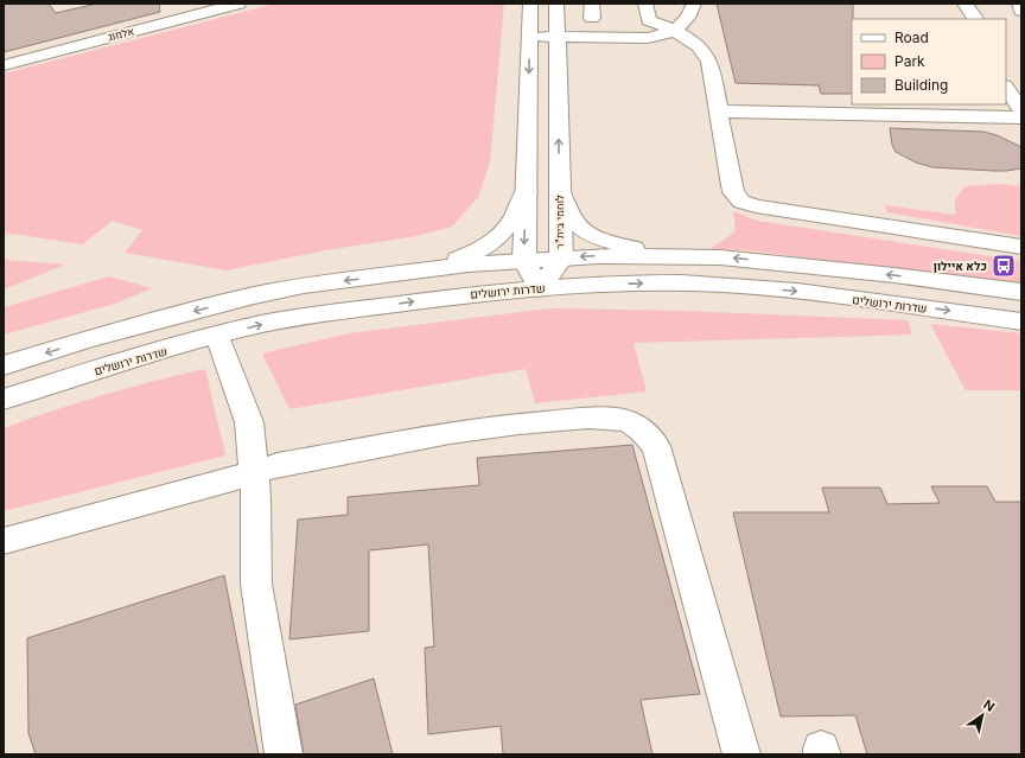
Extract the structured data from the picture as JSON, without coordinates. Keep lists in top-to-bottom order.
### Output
{
  "streets": {
    "main road": ["אלמוג", "לוחמי בית\"ר", "שדרות ירושלים"]
  },
  "crossings": [
    ["לוחמי בית\"ר", "שדרות ירושלים"]
  ],
  "places": {
    "bus stop": ["כלא איילון"]
  },
  "legend": ["Road", "Park", "Building"],
  "north": "top right"
}
